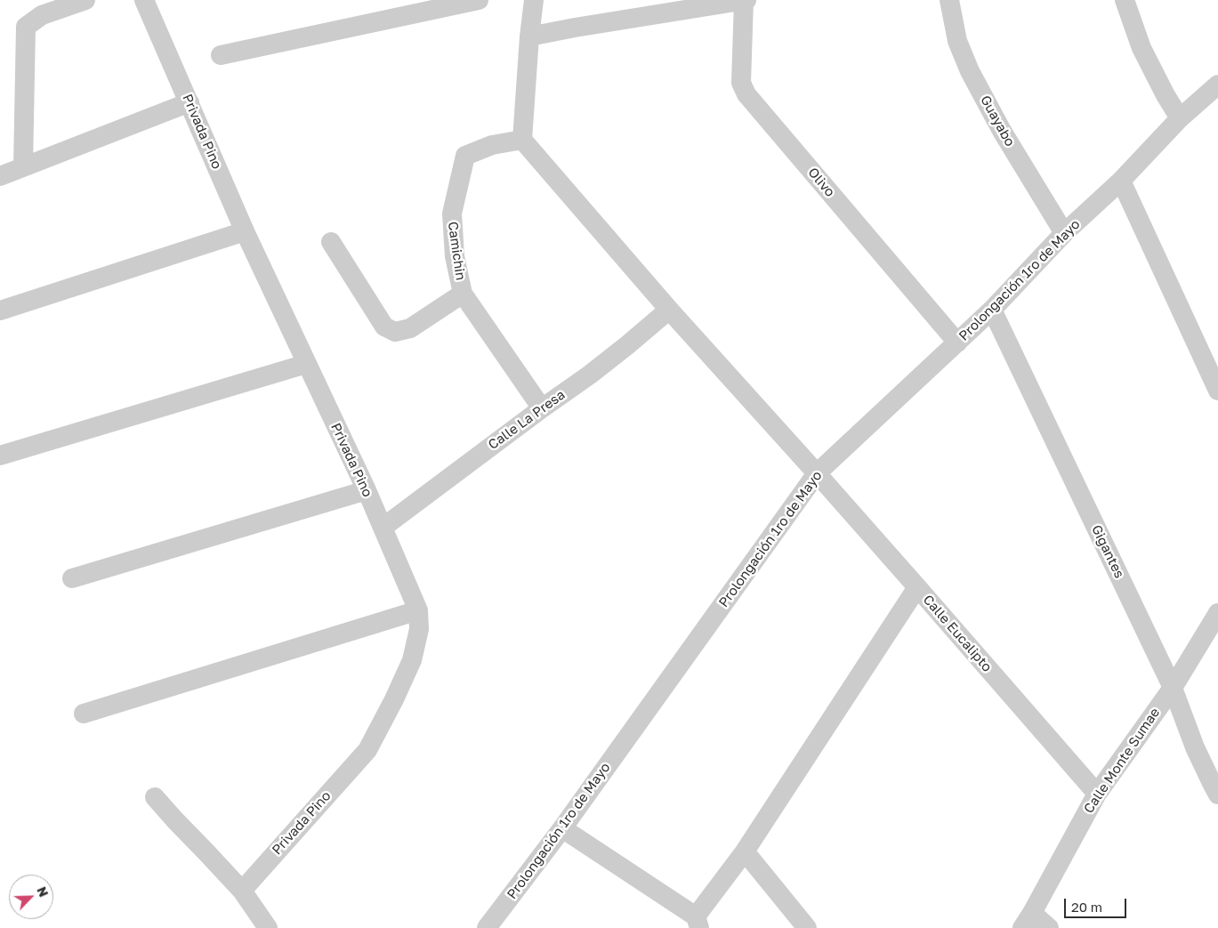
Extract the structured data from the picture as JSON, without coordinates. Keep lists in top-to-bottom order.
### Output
{
  "streets": {
    "street": [
      "Guayabo",
      "Privada Pino",
      "Olivo",
      "Camichin",
      "Prolongación 1ro de Mayo",
      "Calle La Presa",
      "Gigantes",
      "Calle Eucalipto",
      "Calle Monte Sumae"
    ]
  },
  "crossings": [
    ["Guayabo", "Prolongación 1ro de Mayo"],
    ["Privada Pino", "Calle La Presa"],
    ["Olivo", "Prolongación 1ro de Mayo"],
    ["Camichin", "Calle La Presa"],
    ["Camichin", "Calle Eucalipto"],
    ["Prolongación 1ro de Mayo", "Gigantes"],
    ["Prolongación 1ro de Mayo", "Calle Eucalipto"],
    ["Calle La Presa", "Calle Eucalipto"],
    ["Gigantes", "Calle Monte Sumae"],
    ["Calle Eucalipto", "Calle Monte Sumae"]
  ],
  "scale_bar": "20 m",
  "north": "top right"
}
